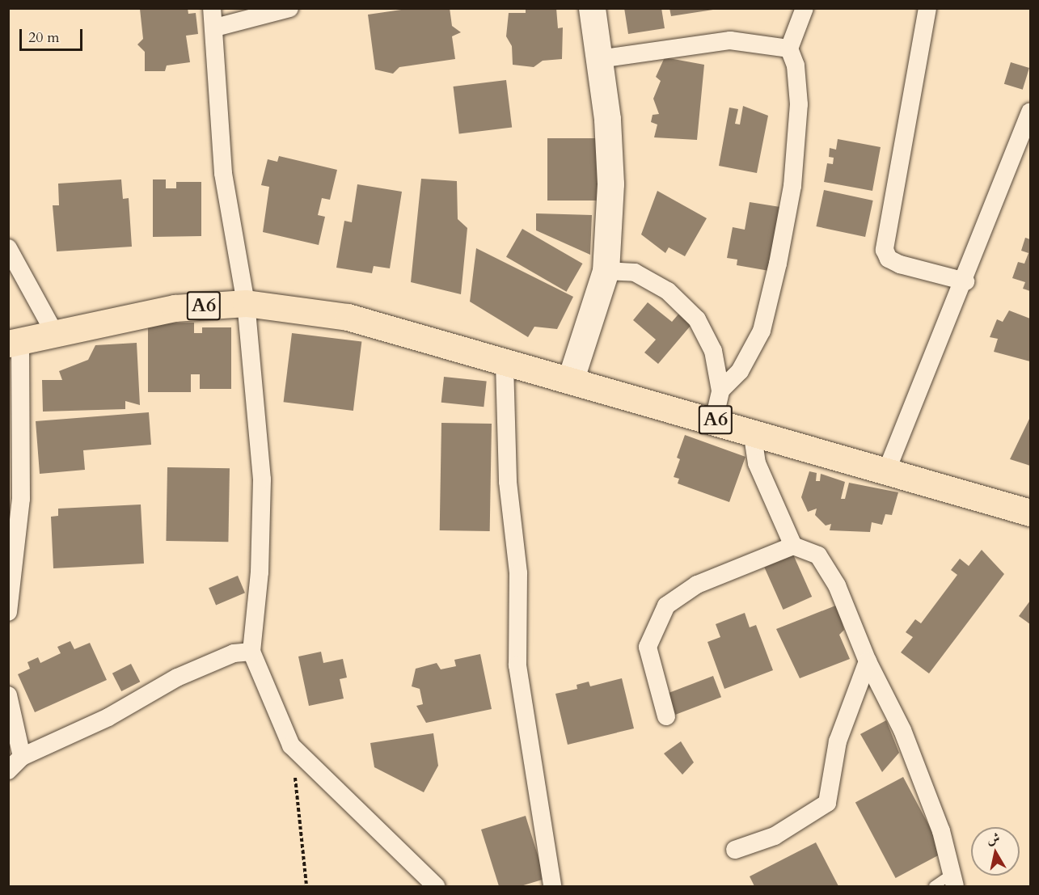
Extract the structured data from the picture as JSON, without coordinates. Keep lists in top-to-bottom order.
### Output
{
  "streets": {
    "highway": ["A6"]
  },
  "scale_bar": "20 m",
  "north": "top"
}
